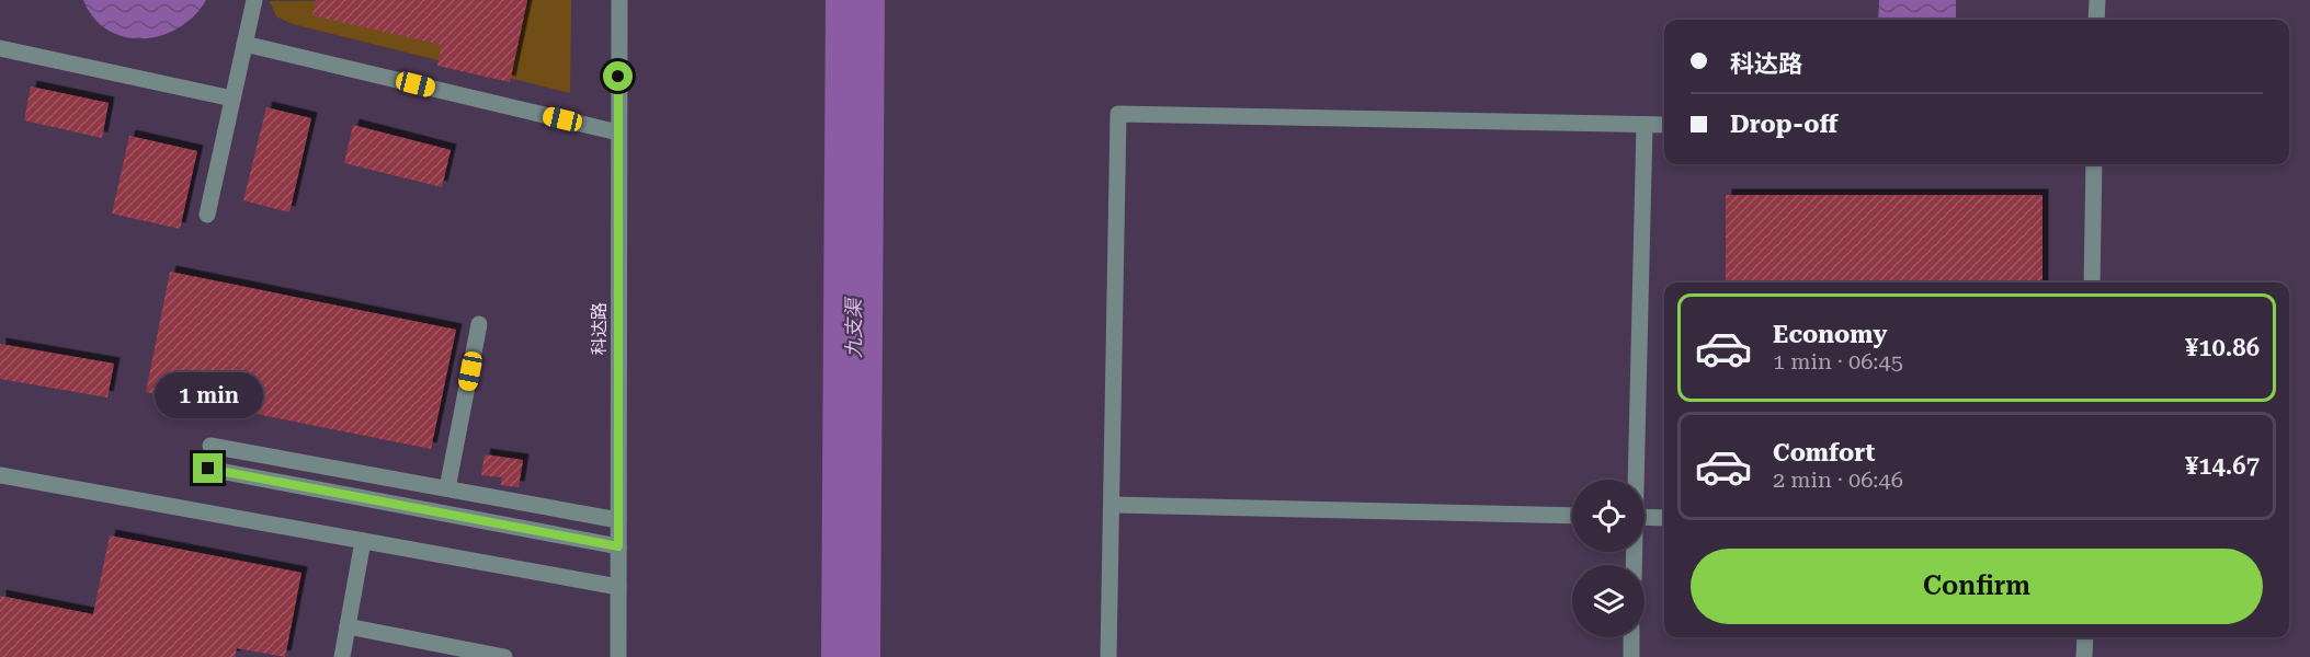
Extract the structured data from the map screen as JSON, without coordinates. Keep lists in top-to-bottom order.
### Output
{
  "streets": {
    "street": ["科达路"]
  },
  "water": ["九支渠"],
  "page": {
    "banner": ["科达路", "Drop-off"],
    "list": [
      {
        "name": "Economy",
        "note": "1 min · 06:45",
        "value": "¥10.86"
      },
      {
        "name": "Comfort",
        "note": "2 min · 06:46",
        "value": "¥14.67"
      }
    ],
    "bubble": "1 min",
    "buttons": "Confirm"
  }
}
